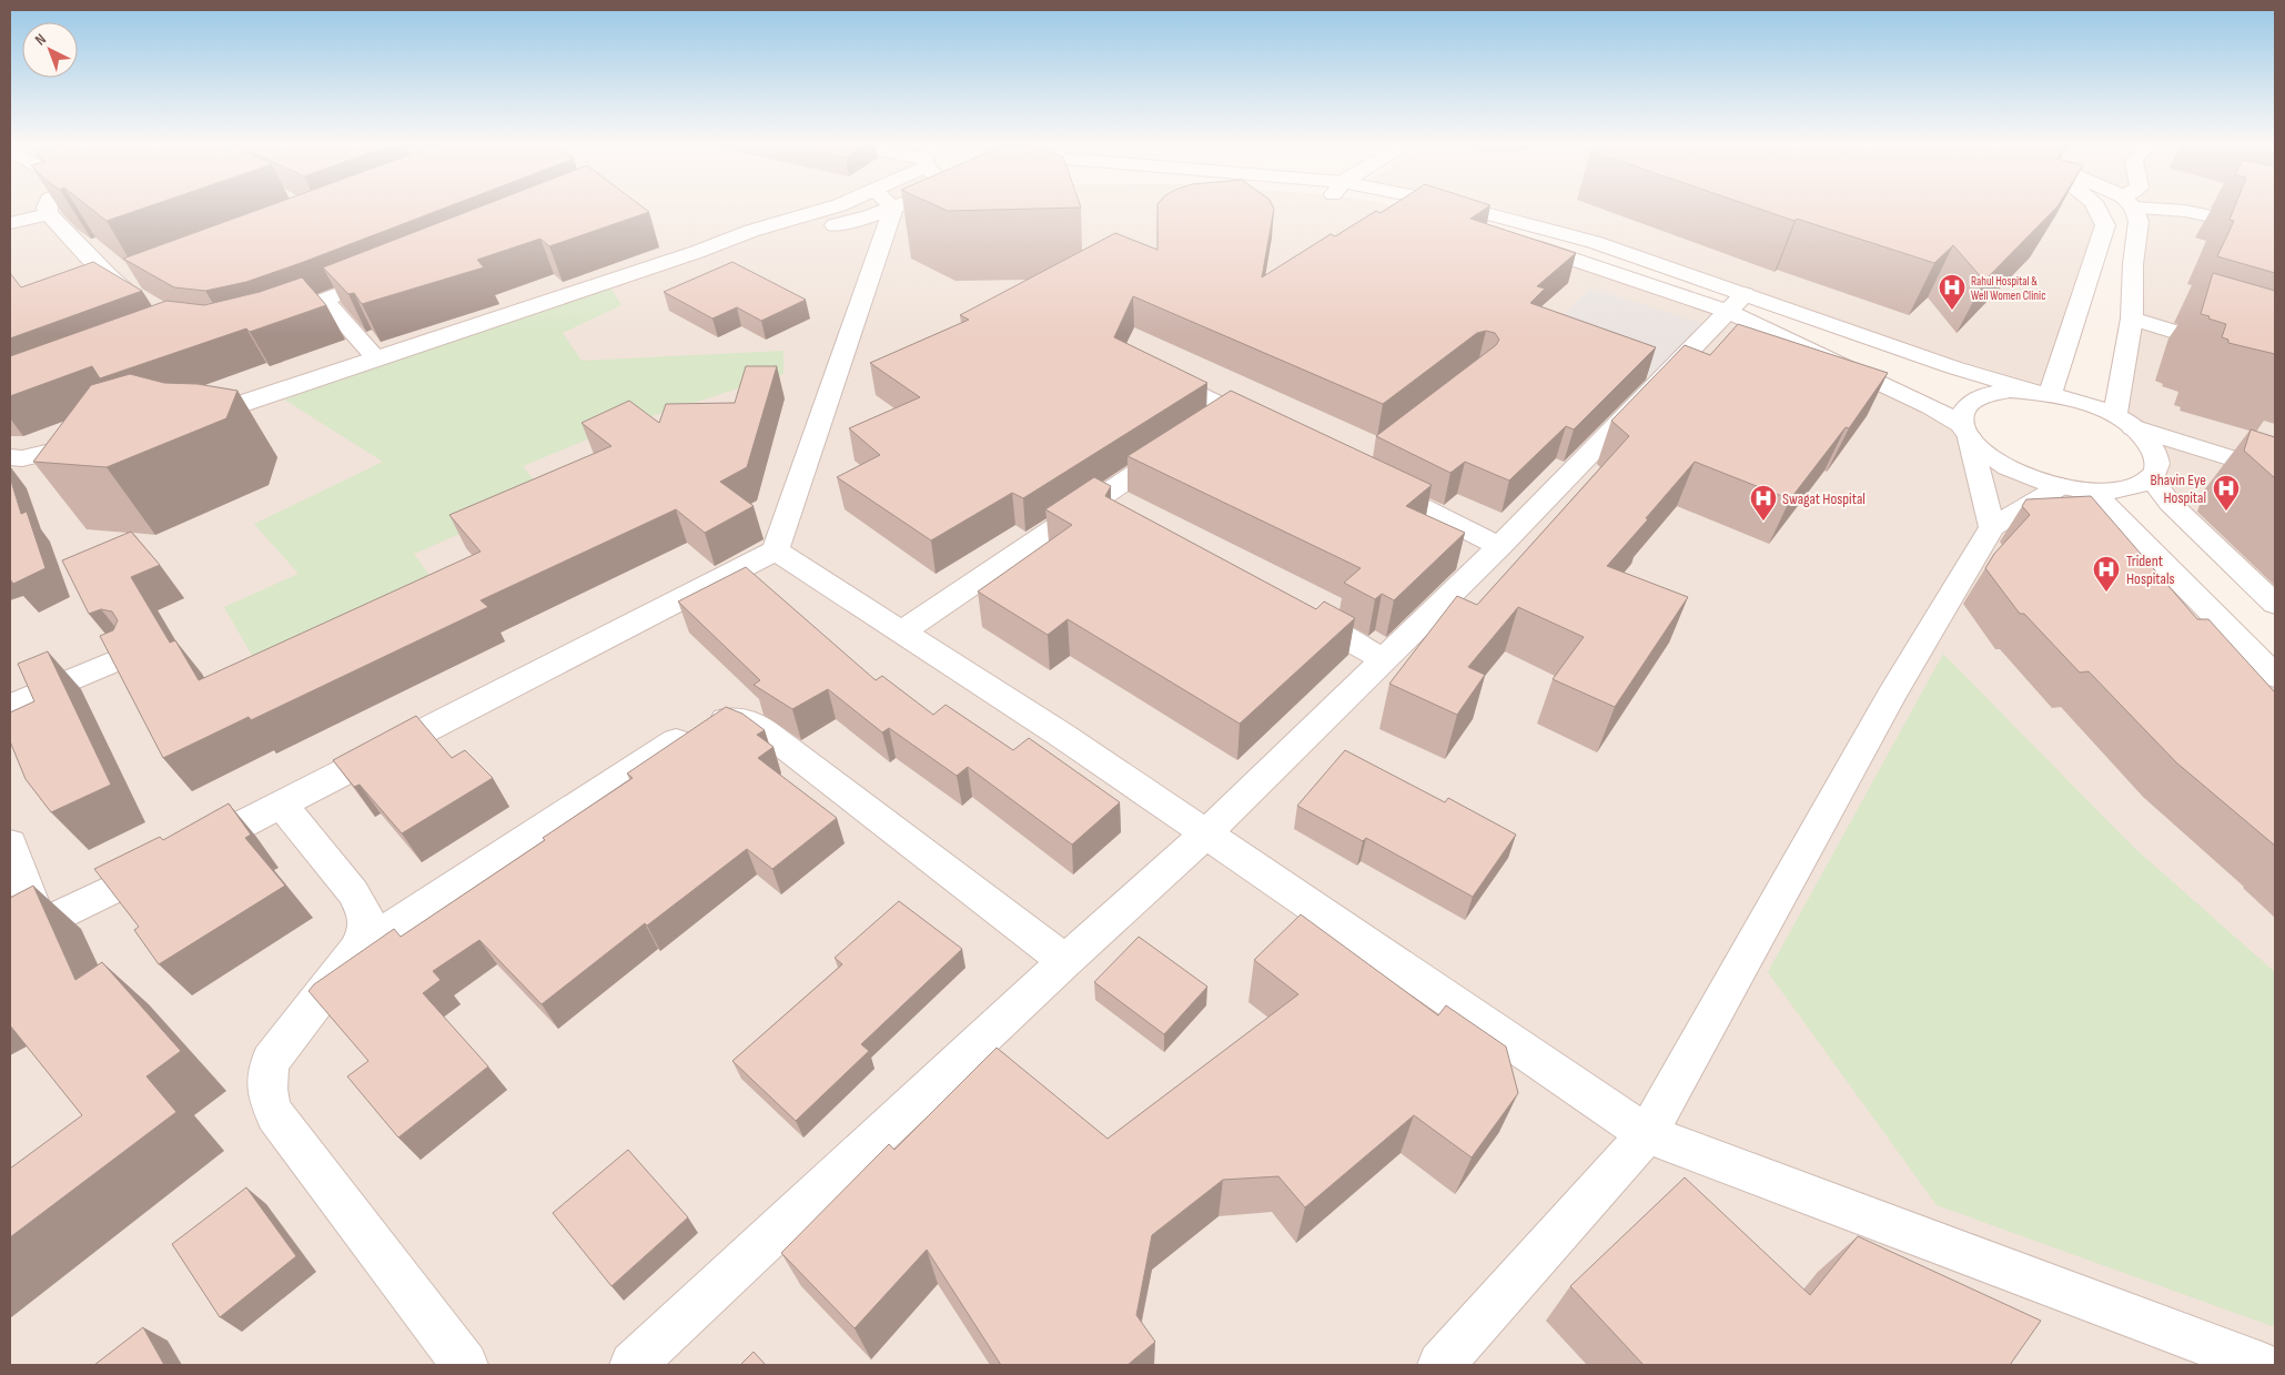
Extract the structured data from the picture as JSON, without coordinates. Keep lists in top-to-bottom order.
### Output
{
  "places": {
    "hospital": [
      "Rahul Hospital & Well Women Clinic",
      "Bhavin Eye Hospital",
      "Swagat Hospital",
      "Trident Hospitals"
    ]
  },
  "north": "top left"
}
